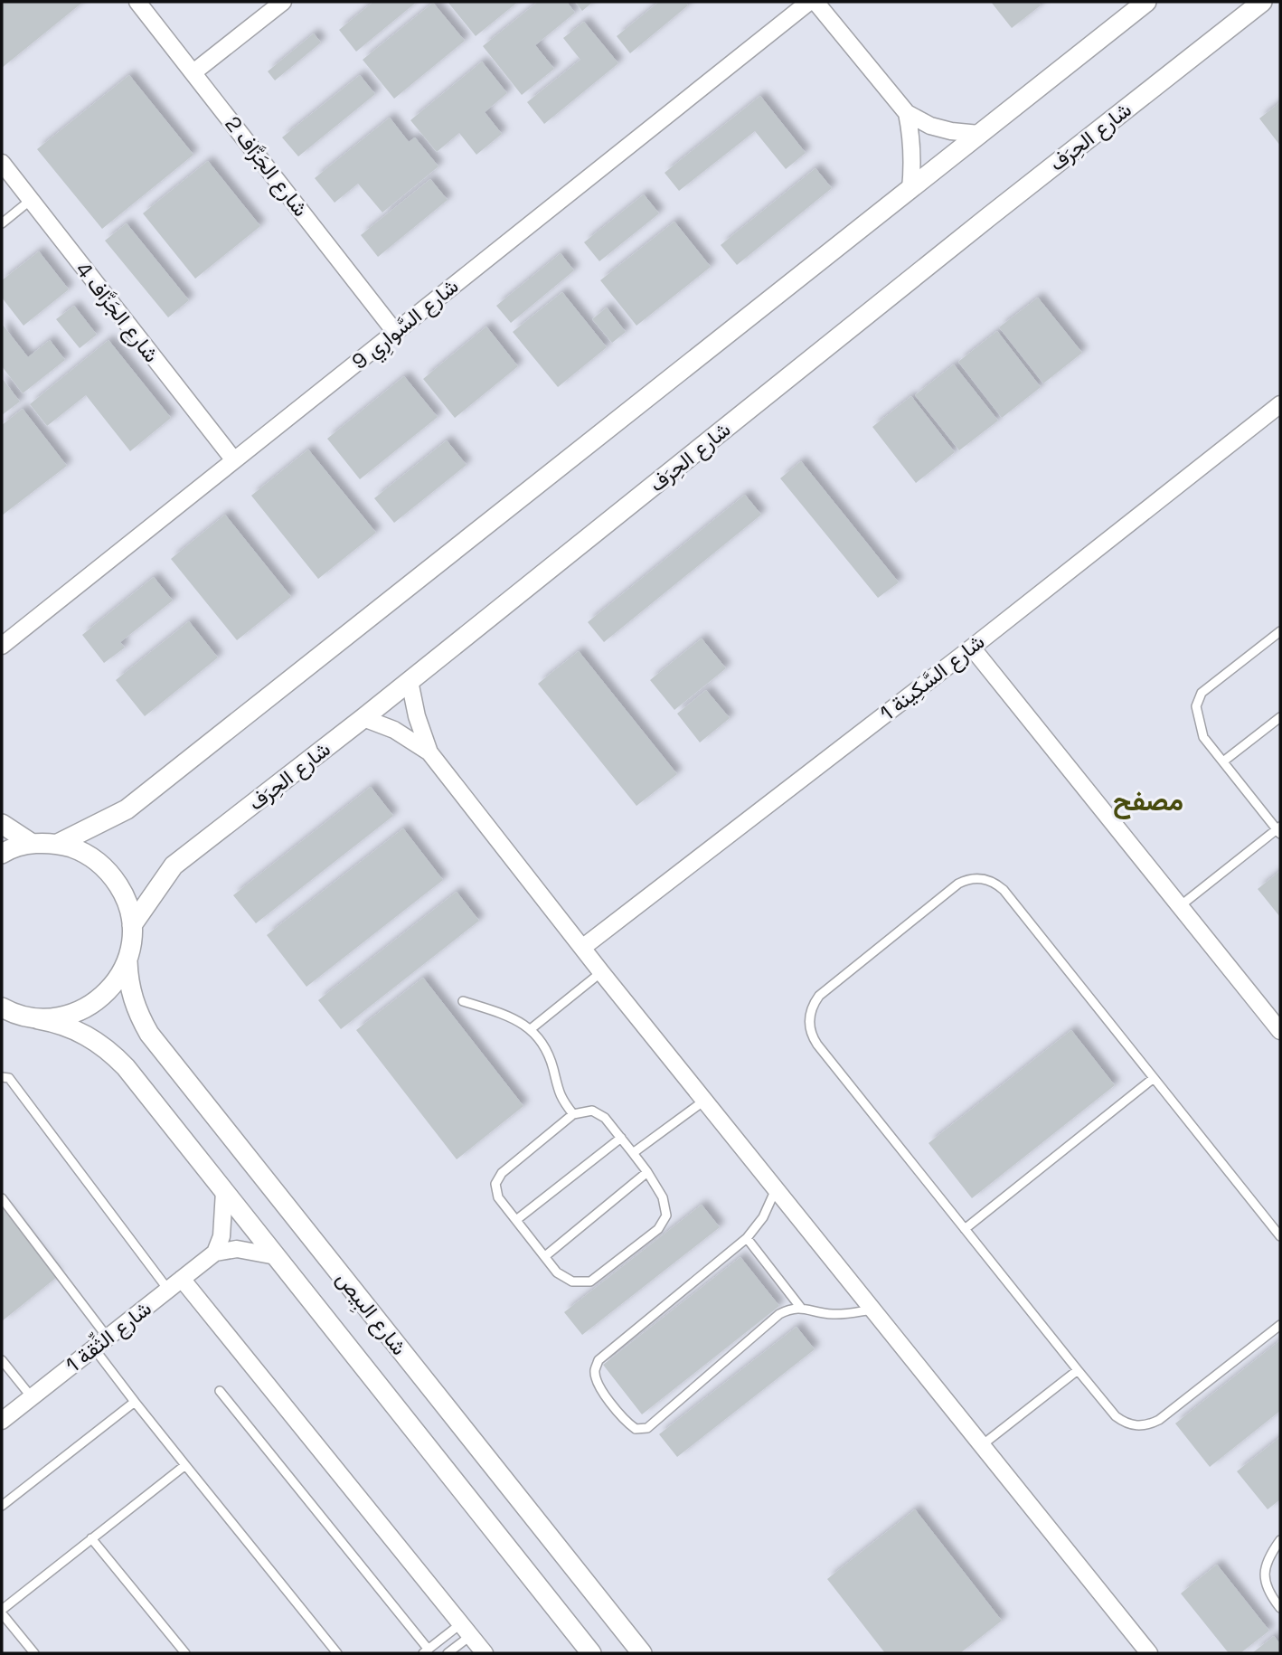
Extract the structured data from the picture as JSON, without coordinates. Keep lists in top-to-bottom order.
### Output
{
  "streets": {
    "street": [
      "شارع الحِرَف",
      "شارع الجَزَّاف 2",
      "شارع الجَزَّاف 4",
      "شارع السَّوارِي 9",
      "شارع السَّكِينة 1",
      "شارع البِيص",
      "شارع الثِّقة 1"
    ]
  },
  "crossings": [
    ["شارع الجَزَّاف 2", "شارع السَّوارِي 9"],
    ["شارع الجَزَّاف 4", "شارع السَّوارِي 9"]
  ],
  "districts": ["مصفح"]
}
